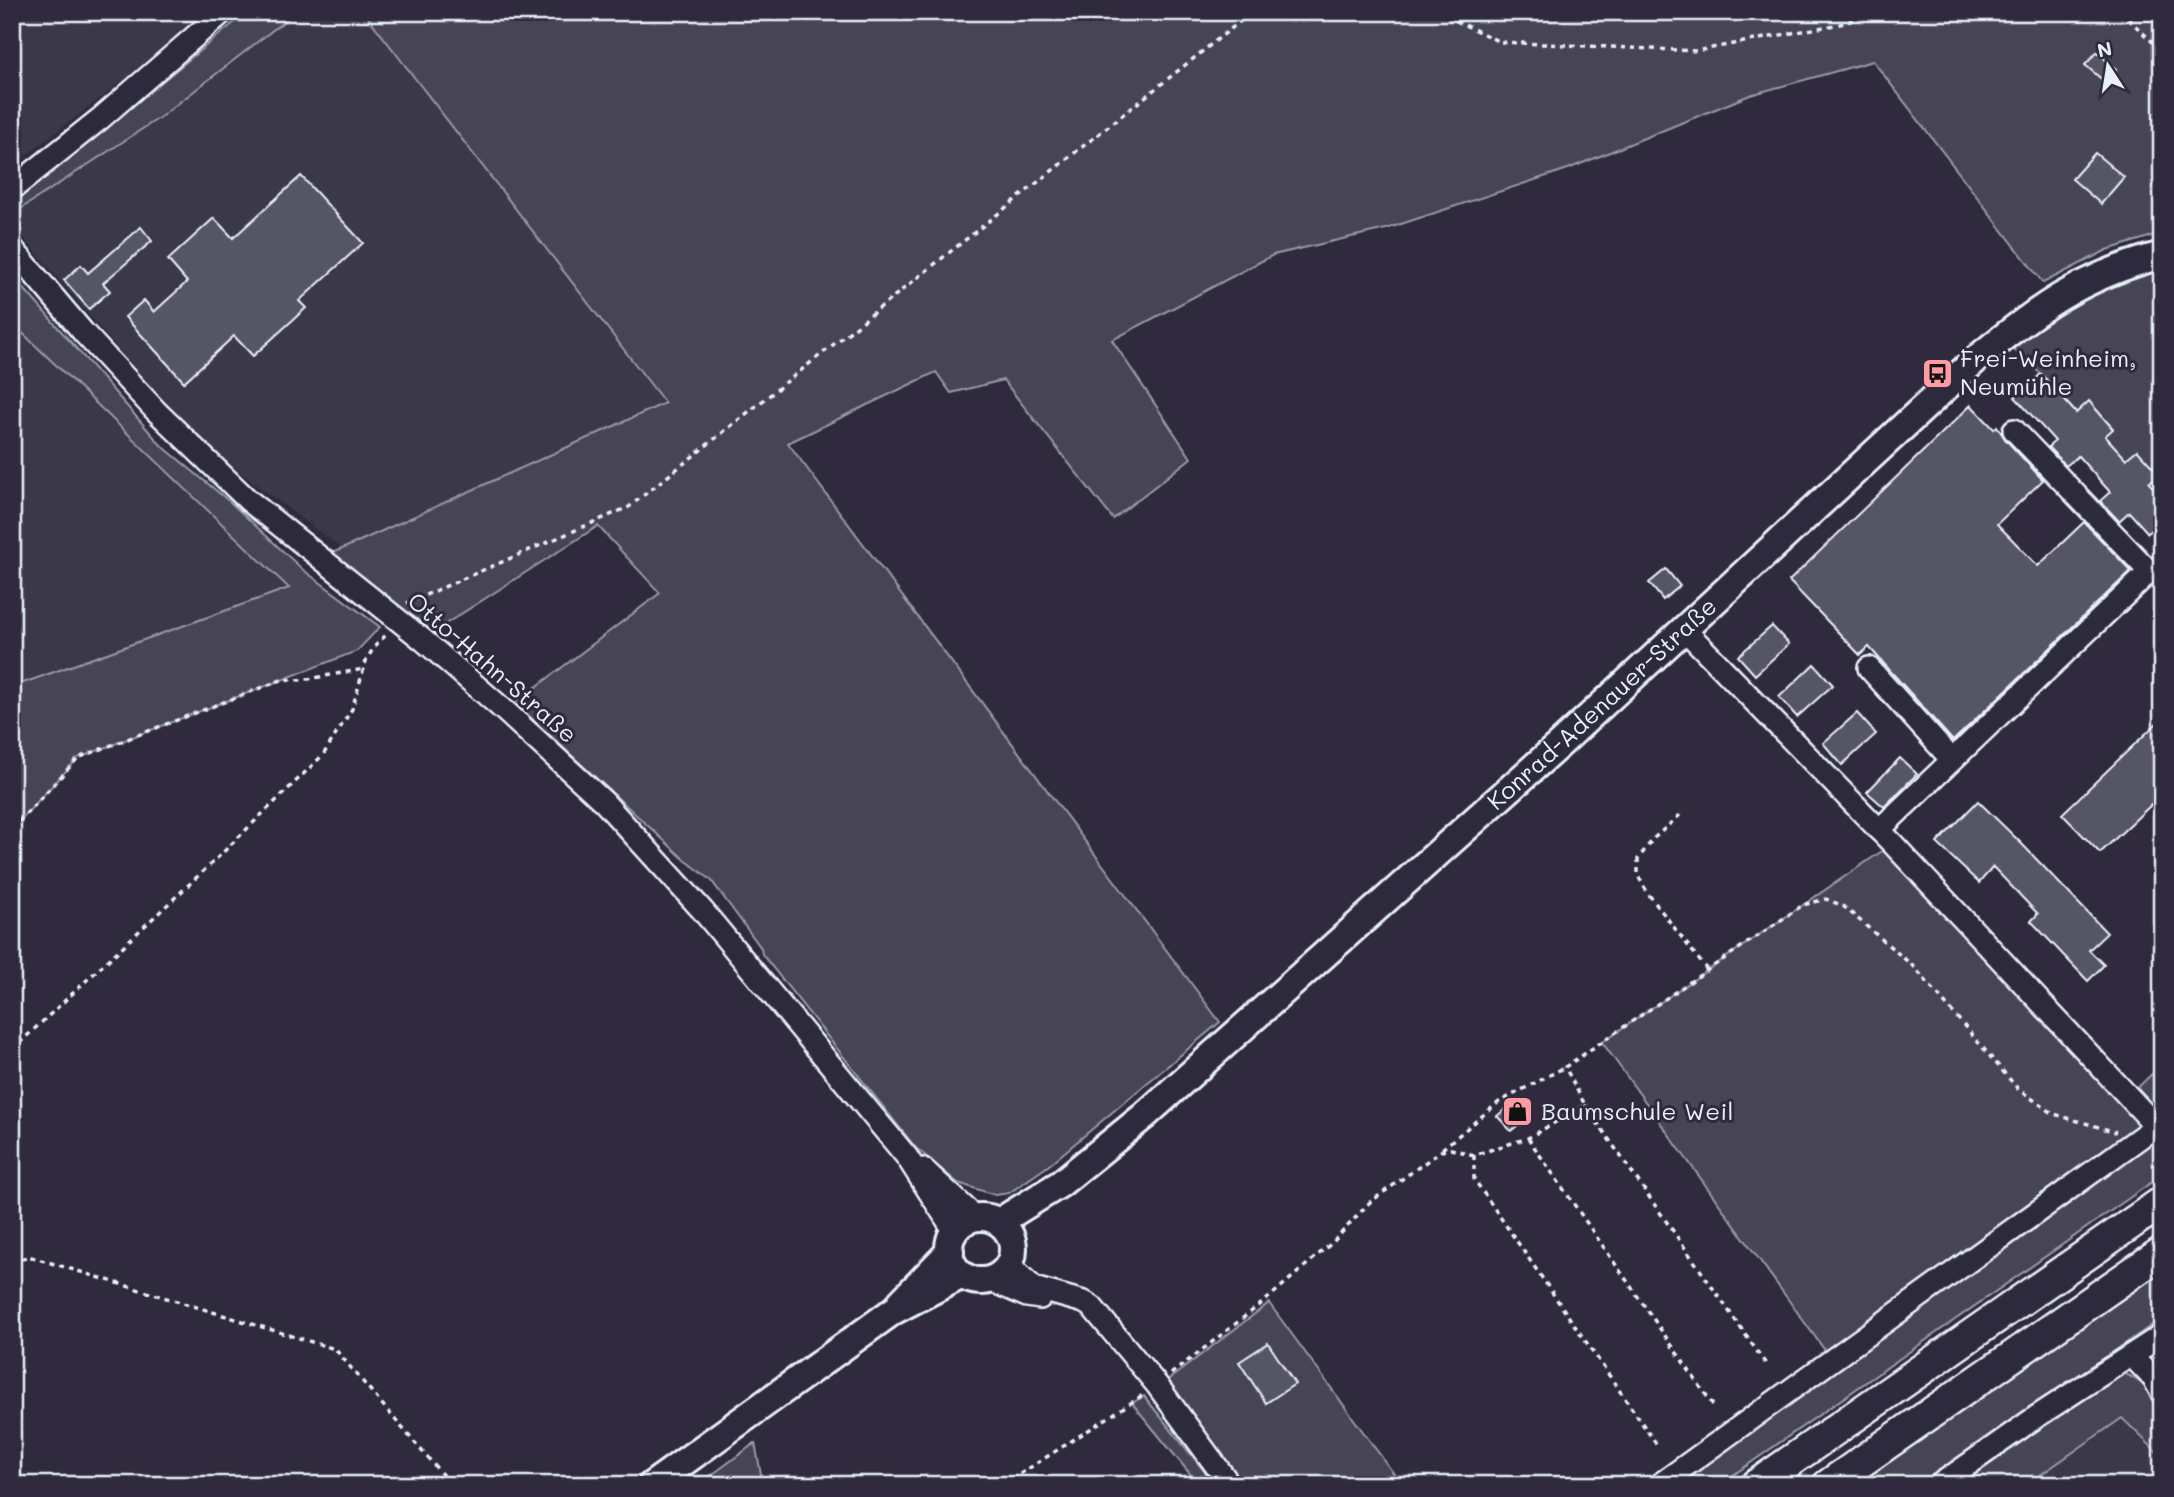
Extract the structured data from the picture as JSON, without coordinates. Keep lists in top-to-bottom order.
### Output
{
  "streets": {
    "main road": ["Konrad-Adenauer-Straße"],
    "street": ["Otto-Hahn-Straße"]
  },
  "crossings": [
    ["Otto-Hahn-Straße", "Konrad-Adenauer-Straße"]
  ],
  "places": {
    "bus stop": ["Frei-Weinheim, Neumühle"],
    "shop": ["Baumschule Weil"]
  },
  "north": "top"
}
